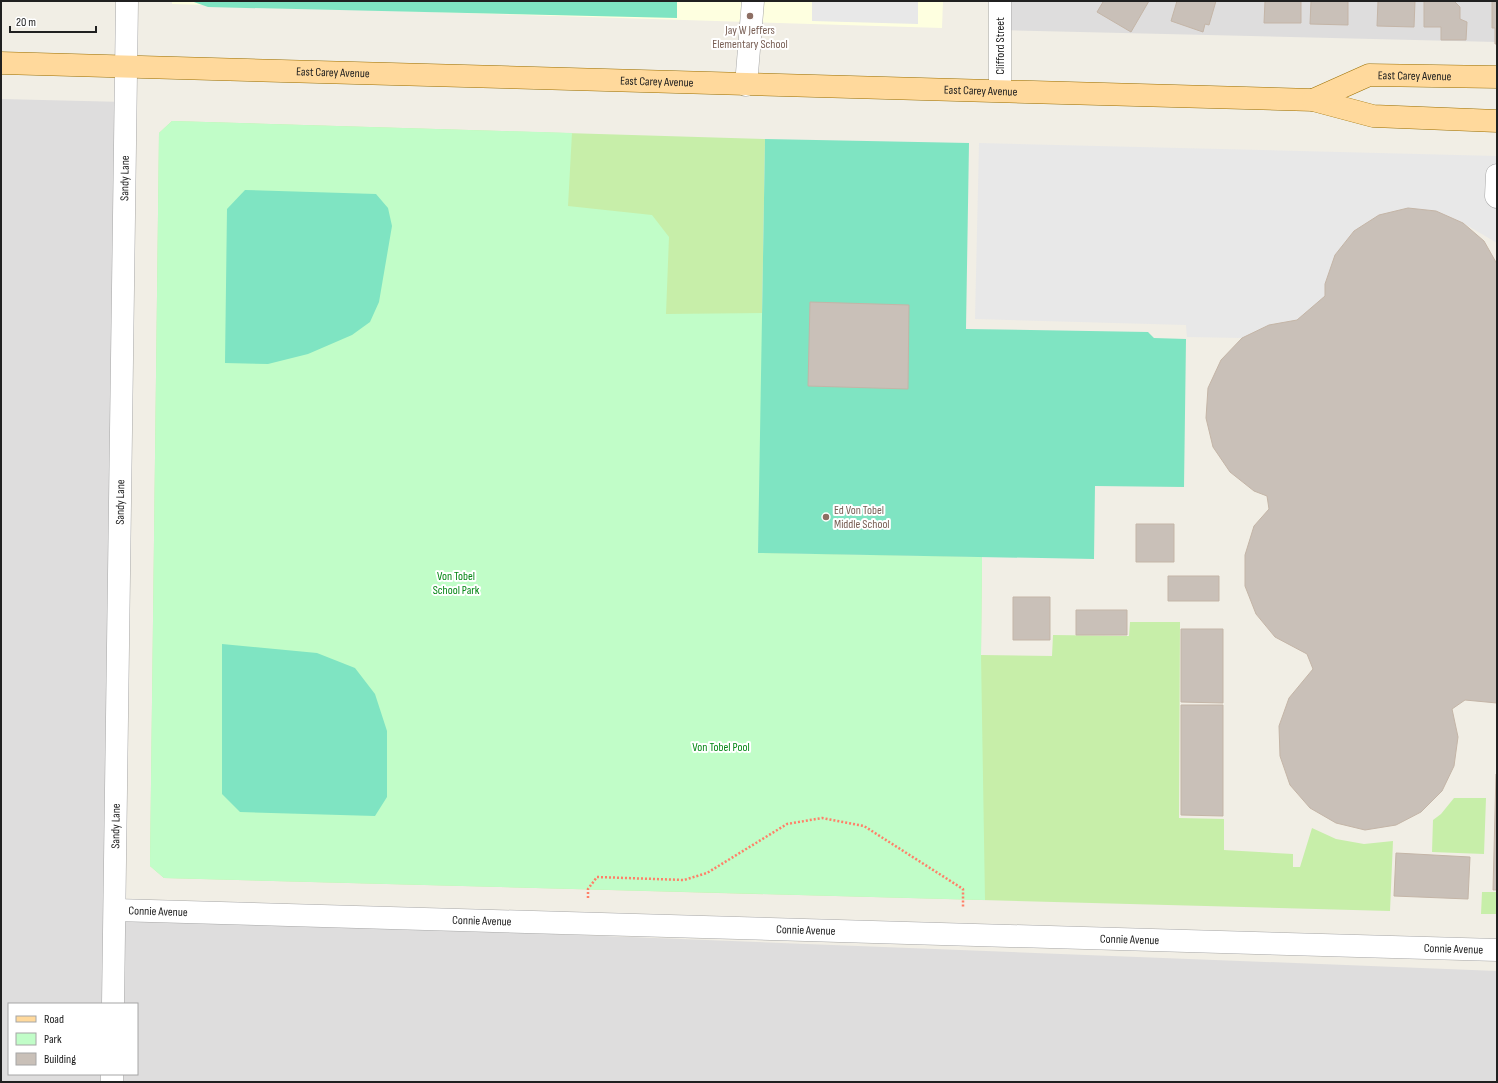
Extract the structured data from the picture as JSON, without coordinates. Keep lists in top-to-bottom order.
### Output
{
  "streets": {
    "main road": ["East Carey Avenue"],
    "street": ["Clifford Street", "Sandy Lane", "Connie Avenue"]
  },
  "crossings": [
    ["Clifford Street", "East Carey Avenue"],
    ["East Carey Avenue", "Sandy Lane"],
    ["Sandy Lane", "Connie Avenue"]
  ],
  "parks": ["Von Tobel School Park", "Von Tobel Pool"],
  "places": ["Jay W Jeffers Elementary School", "Ed Von Tobel Middle School"],
  "legend": ["Road", "Park", "Building"],
  "scale_bar": "20 m"
}
